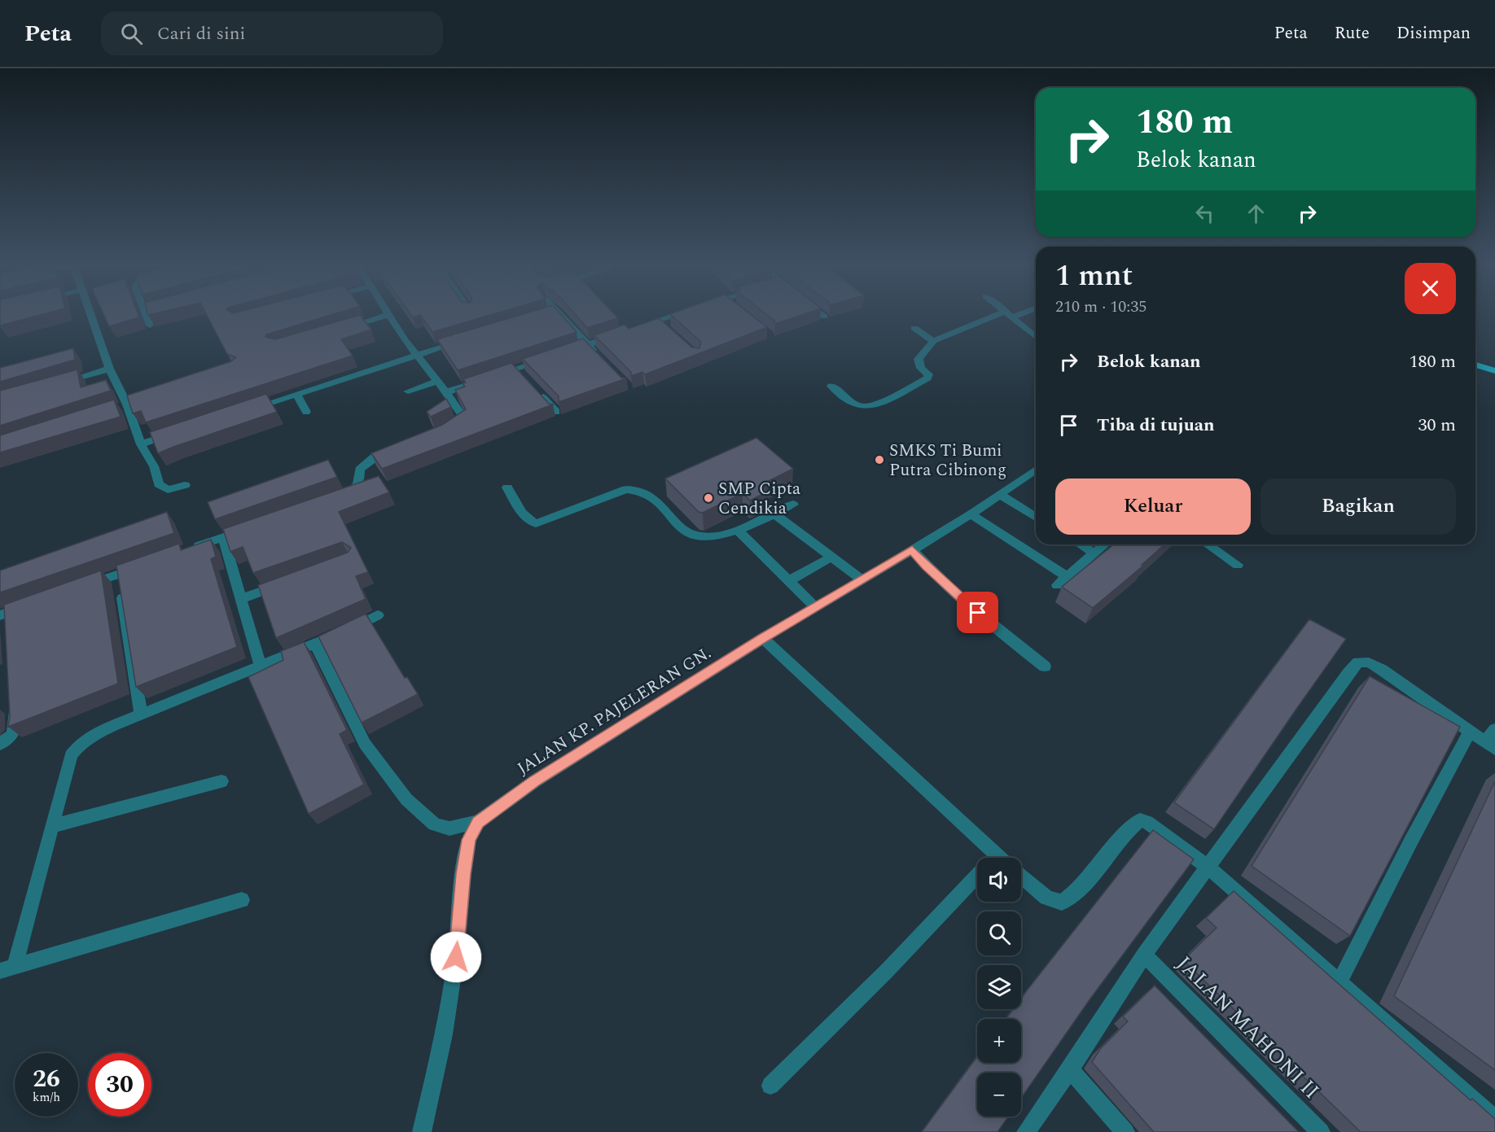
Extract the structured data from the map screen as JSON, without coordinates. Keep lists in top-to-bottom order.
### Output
{
  "streets": {
    "street": ["JALAN KP. PAJELERAN GN.", "JALAN MAHONI II"]
  },
  "places": ["SMKS Ti Bumi Putra Cibinong", "SMP Cipta Cendikia"],
  "page": {
    "header": "Peta",
    "search": "Cari di sini",
    "nav": ["Peta", "Rute", "Disimpan"],
    "turn": ["180 m", "Belok kanan"],
    "heading": ["1 mnt", "210 m · 10:35"],
    "list": [
      {
        "name": "Belok kanan",
        "value": "180 m"
      },
      {
        "name": "Tiba di tujuan",
        "value": "30 m"
      }
    ],
    "buttons": ["Keluar", "Bagikan"],
    "map_buttons": ["+", "−"],
    "speed": "26 km/h",
    "limit": "30"
  }
}
